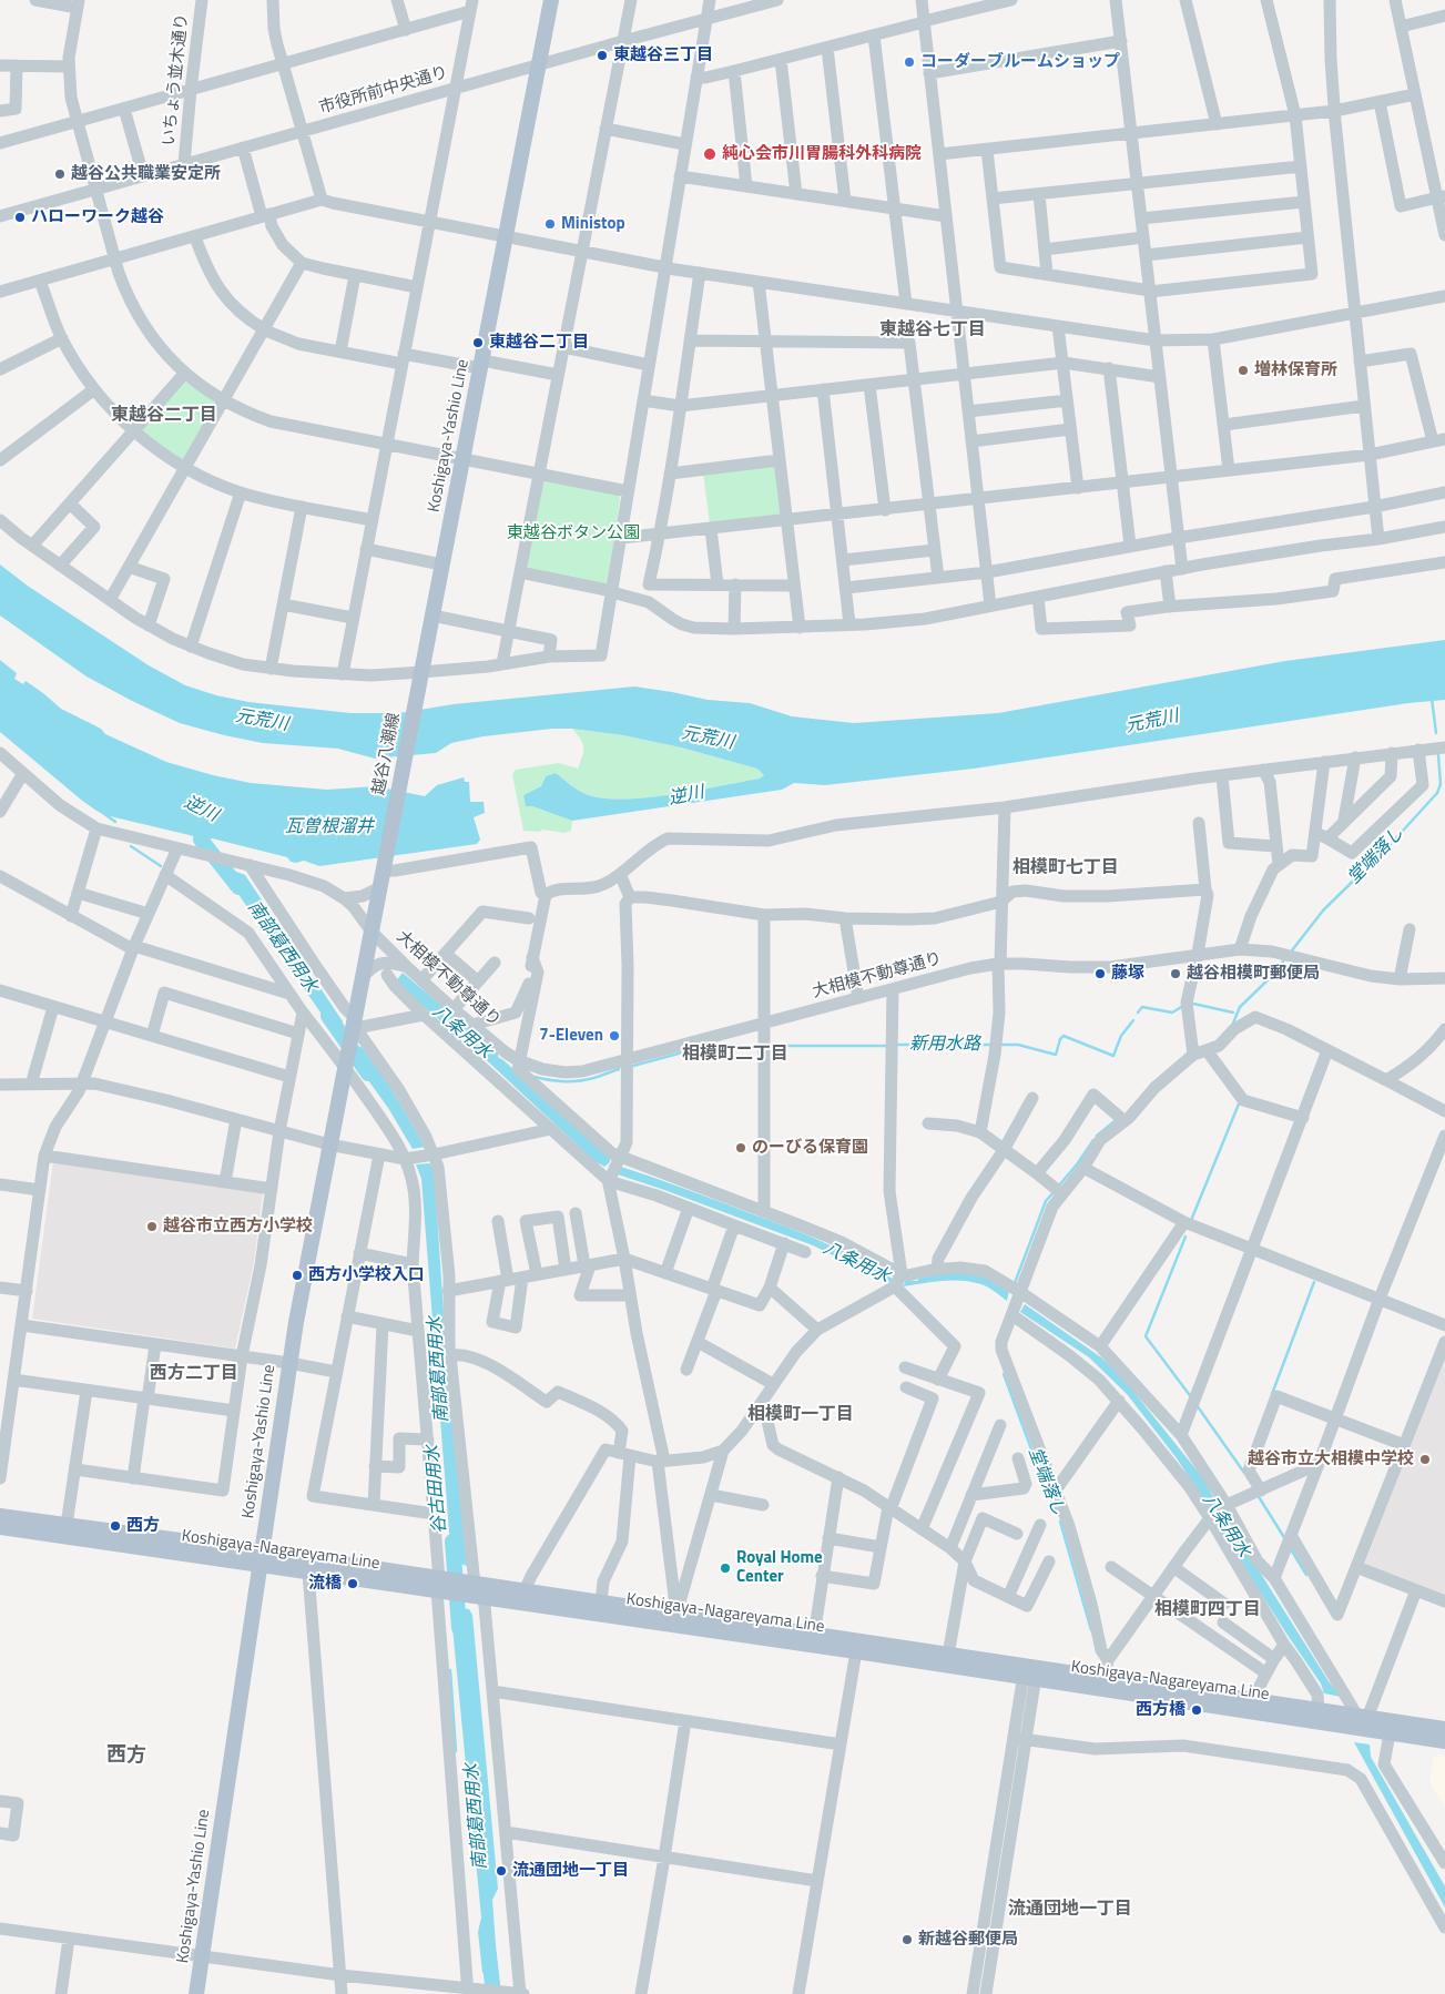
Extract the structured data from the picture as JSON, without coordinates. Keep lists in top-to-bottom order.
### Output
{
  "streets": {
    "main road": ["Koshigaya-Yashio Line", "越谷八潮線", "Koshigaya-Nagareyama Line"],
    "street": ["いちょう並木通り", "市役所前中央通り", "大相模不動尊通り"]
  },
  "crossings": [
    ["いちょう並木通り", "市役所前中央通り"],
    ["市役所前中央通り", "Koshigaya-Yashio Line"],
    ["Koshigaya-Yashio Line", "越谷八潮線"],
    ["Koshigaya-Yashio Line", "大相模不動尊通り"],
    ["Koshigaya-Yashio Line", "Koshigaya-Nagareyama Line"],
    ["越谷八潮線", "大相模不動尊通り"]
  ],
  "districts": [
    "東越谷七丁目",
    "東越谷二丁目",
    "相模町七丁目",
    "相模町二丁目",
    "西方二丁目",
    "相模町一丁目",
    "相模町四丁目",
    "西方",
    "流通団地一丁目"
  ],
  "water": [
    "元荒川",
    "逆川",
    "瓦曽根溜井",
    "堂端落し",
    "南部葛西用水",
    "八条用水",
    "新用水路",
    "谷古田用水"
  ],
  "parks": ["東越谷ボタン公園"],
  "places": [
    "東越谷三丁目",
    "コーダーブルームショップ",
    "純心会市川胃腸科外科病院",
    "越谷公共職業安定所",
    "ハローワーク越谷",
    "Ministop",
    "東越谷二丁目",
    "増林保育所",
    "藤塚",
    "越谷相模町郵便局",
    "7-Eleven",
    "のーびる保育園",
    "越谷市立西方小学校",
    "西方小学校入口",
    "越谷市立大相模中学校",
    "西方",
    "Royal Home Center",
    "流橋",
    "西方橋",
    "流通団地一丁目",
    "新越谷郵便局"
  ]
}
